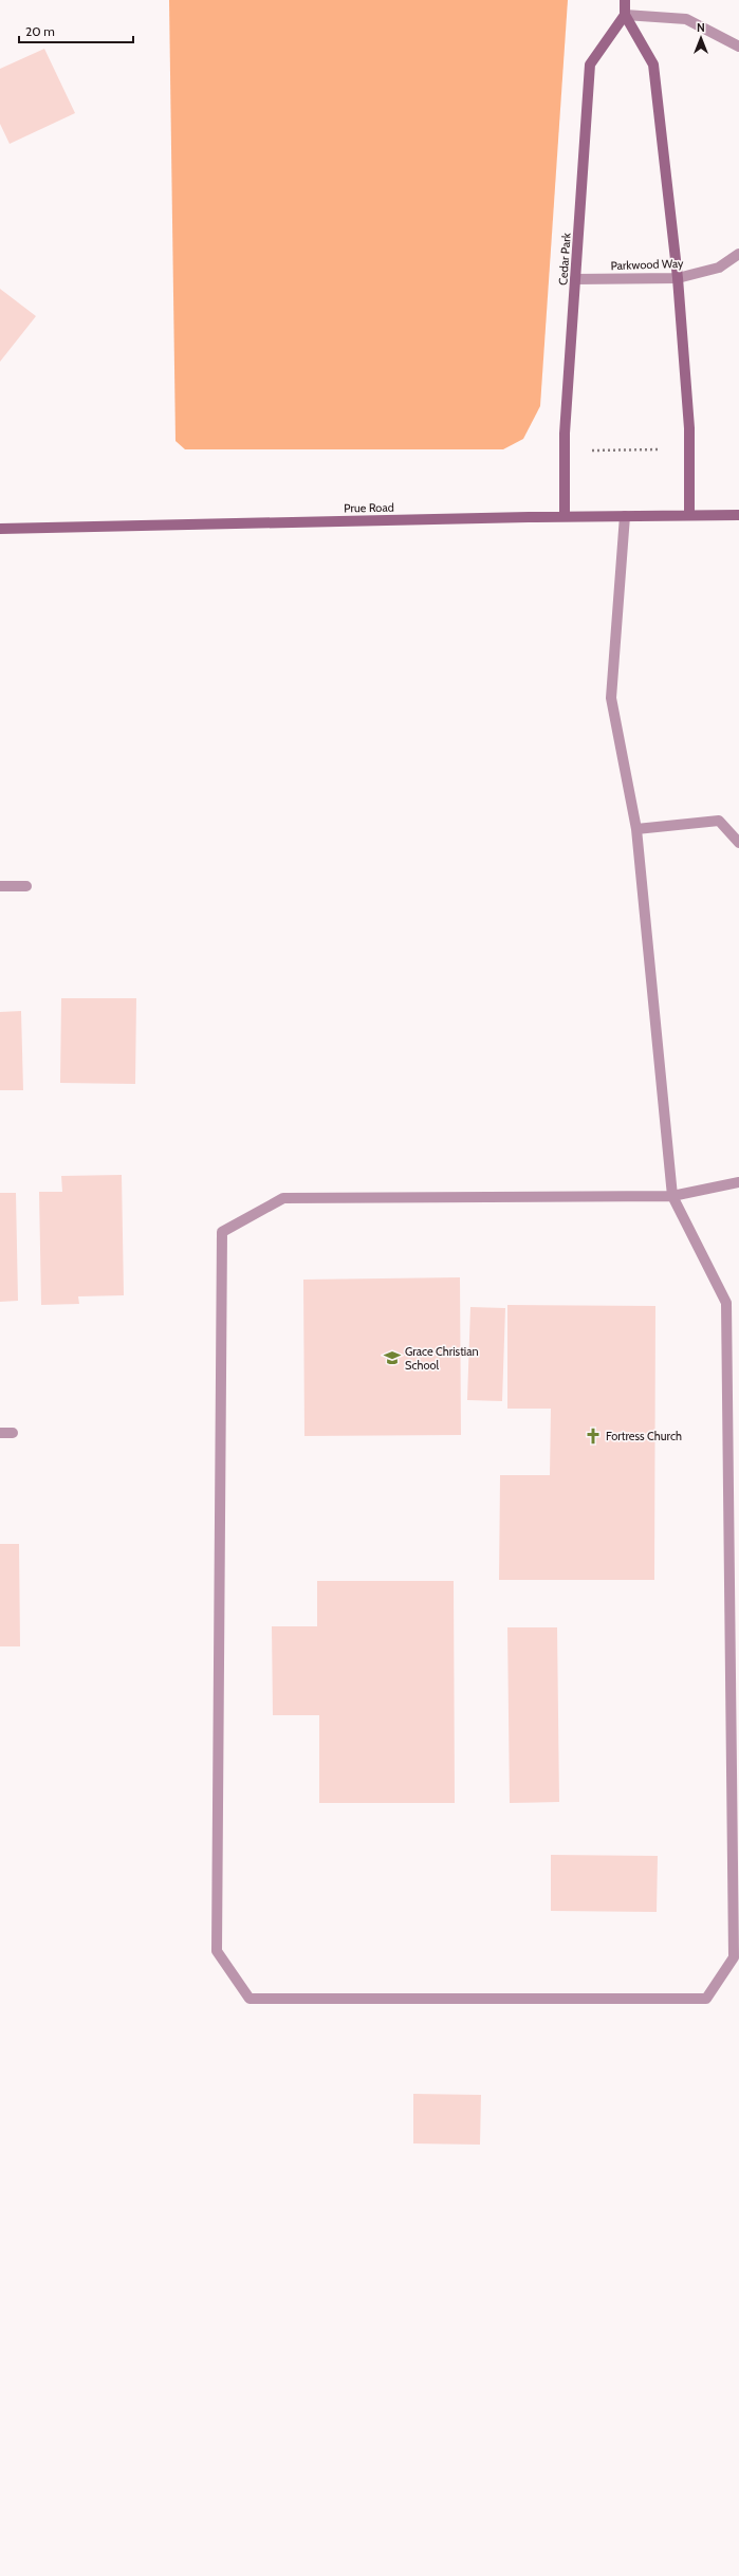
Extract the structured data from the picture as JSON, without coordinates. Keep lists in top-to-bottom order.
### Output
{
  "streets": {
    "street": ["Cedar Park", "Parkwood Way", "Prue Road"]
  },
  "crossings": [
    ["Cedar Park", "Parkwood Way"],
    ["Cedar Park", "Prue Road"]
  ],
  "places": {
    "school or university": ["Grace Christian School"],
    "church": ["Fortress Church"]
  },
  "scale_bar": "20 m",
  "north": "top"
}
